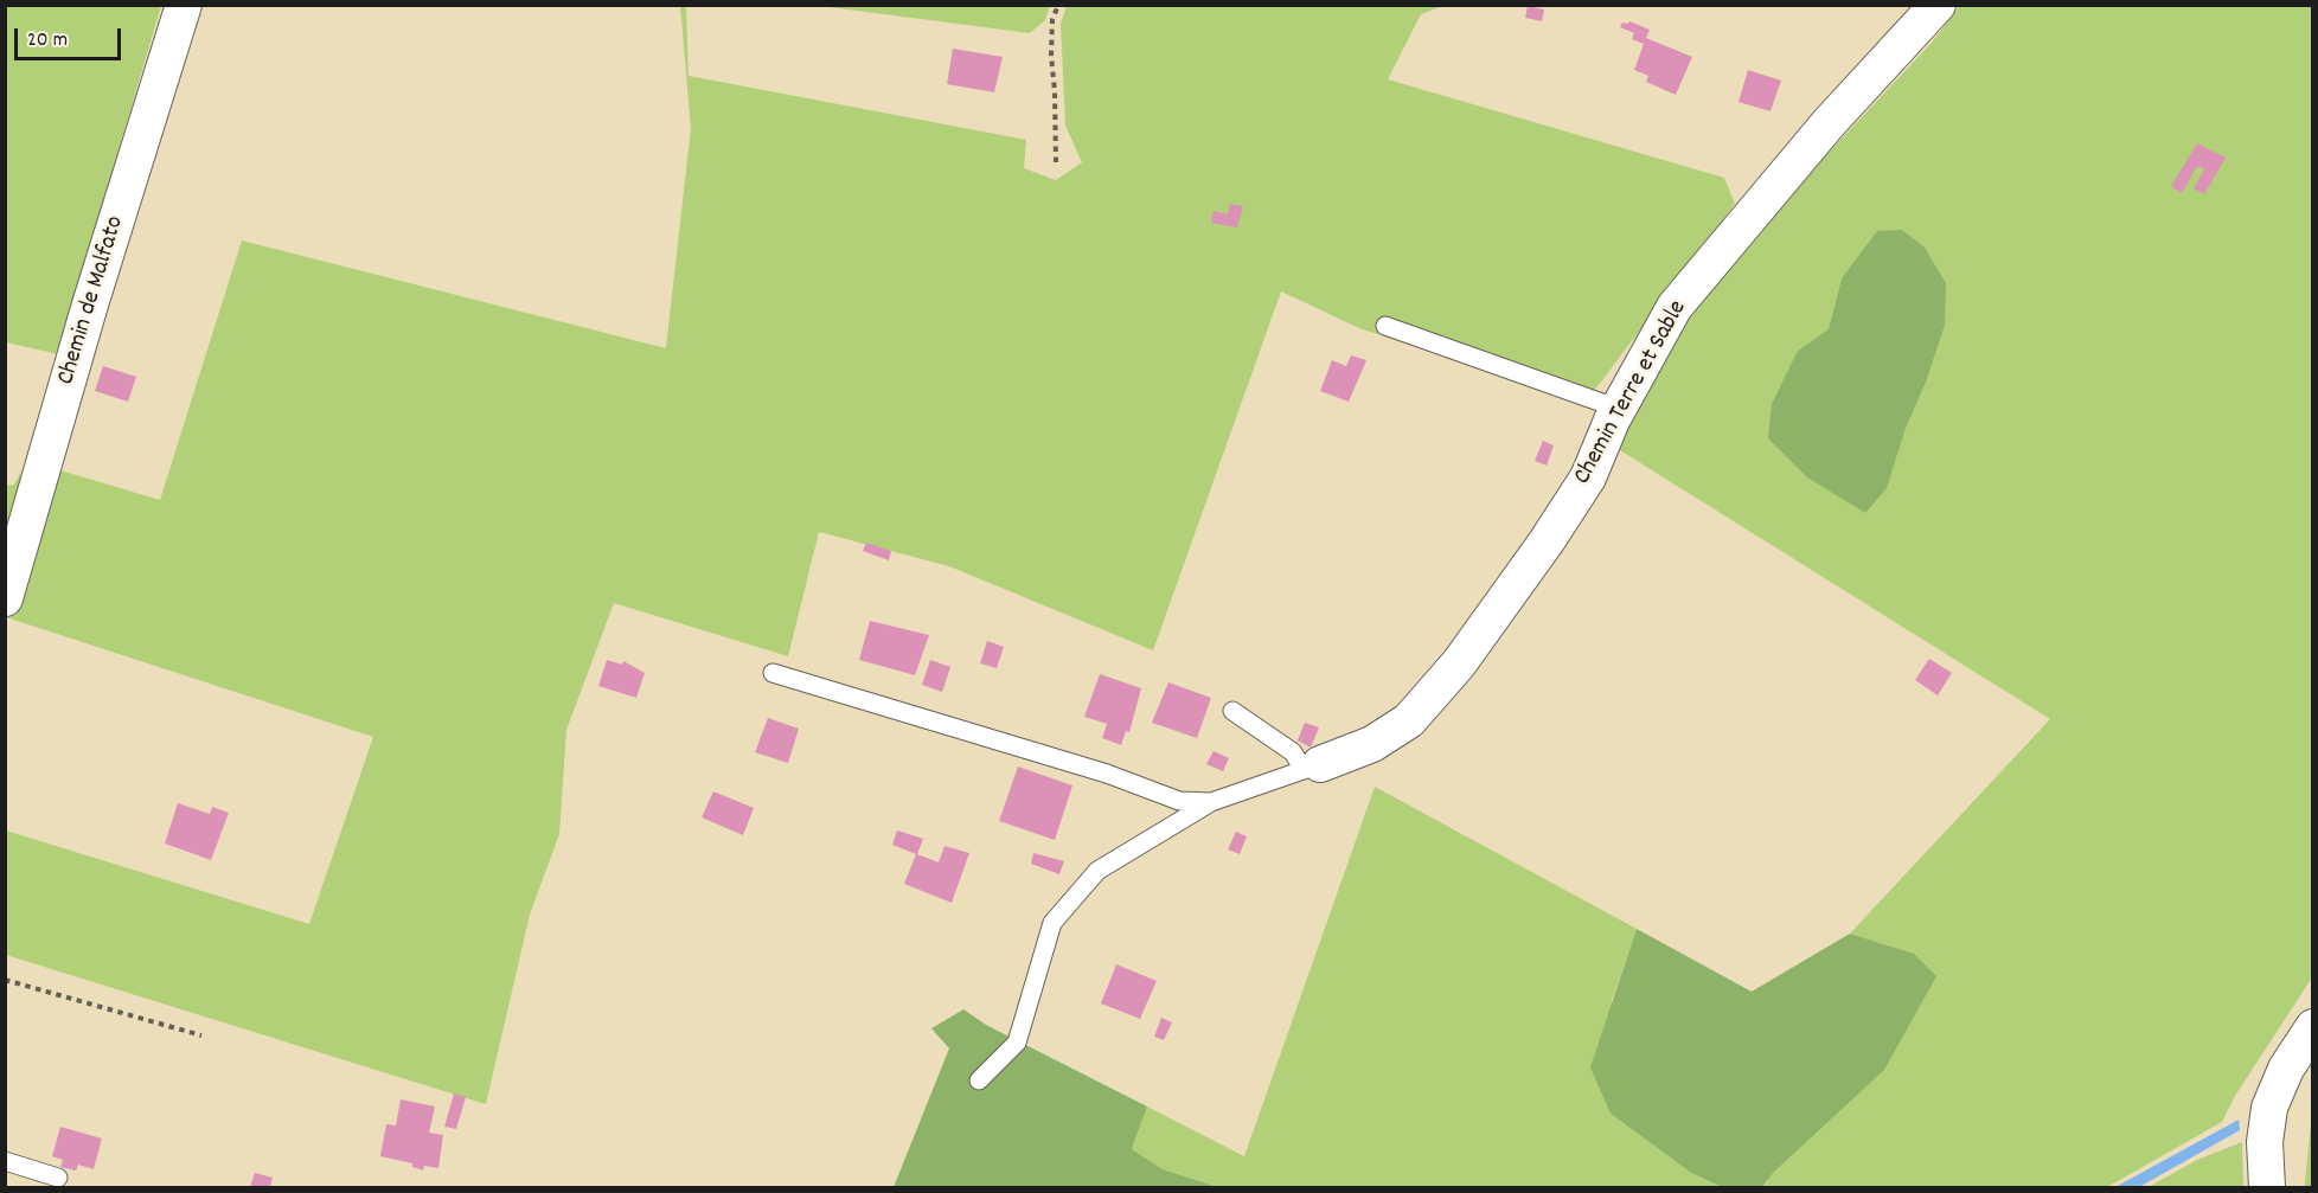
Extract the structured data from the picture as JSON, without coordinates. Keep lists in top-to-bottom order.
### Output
{
  "streets": {
    "street": ["Chemin de Malfato", "Chemin Terre et Sable"]
  },
  "scale_bar": "20 m"
}
